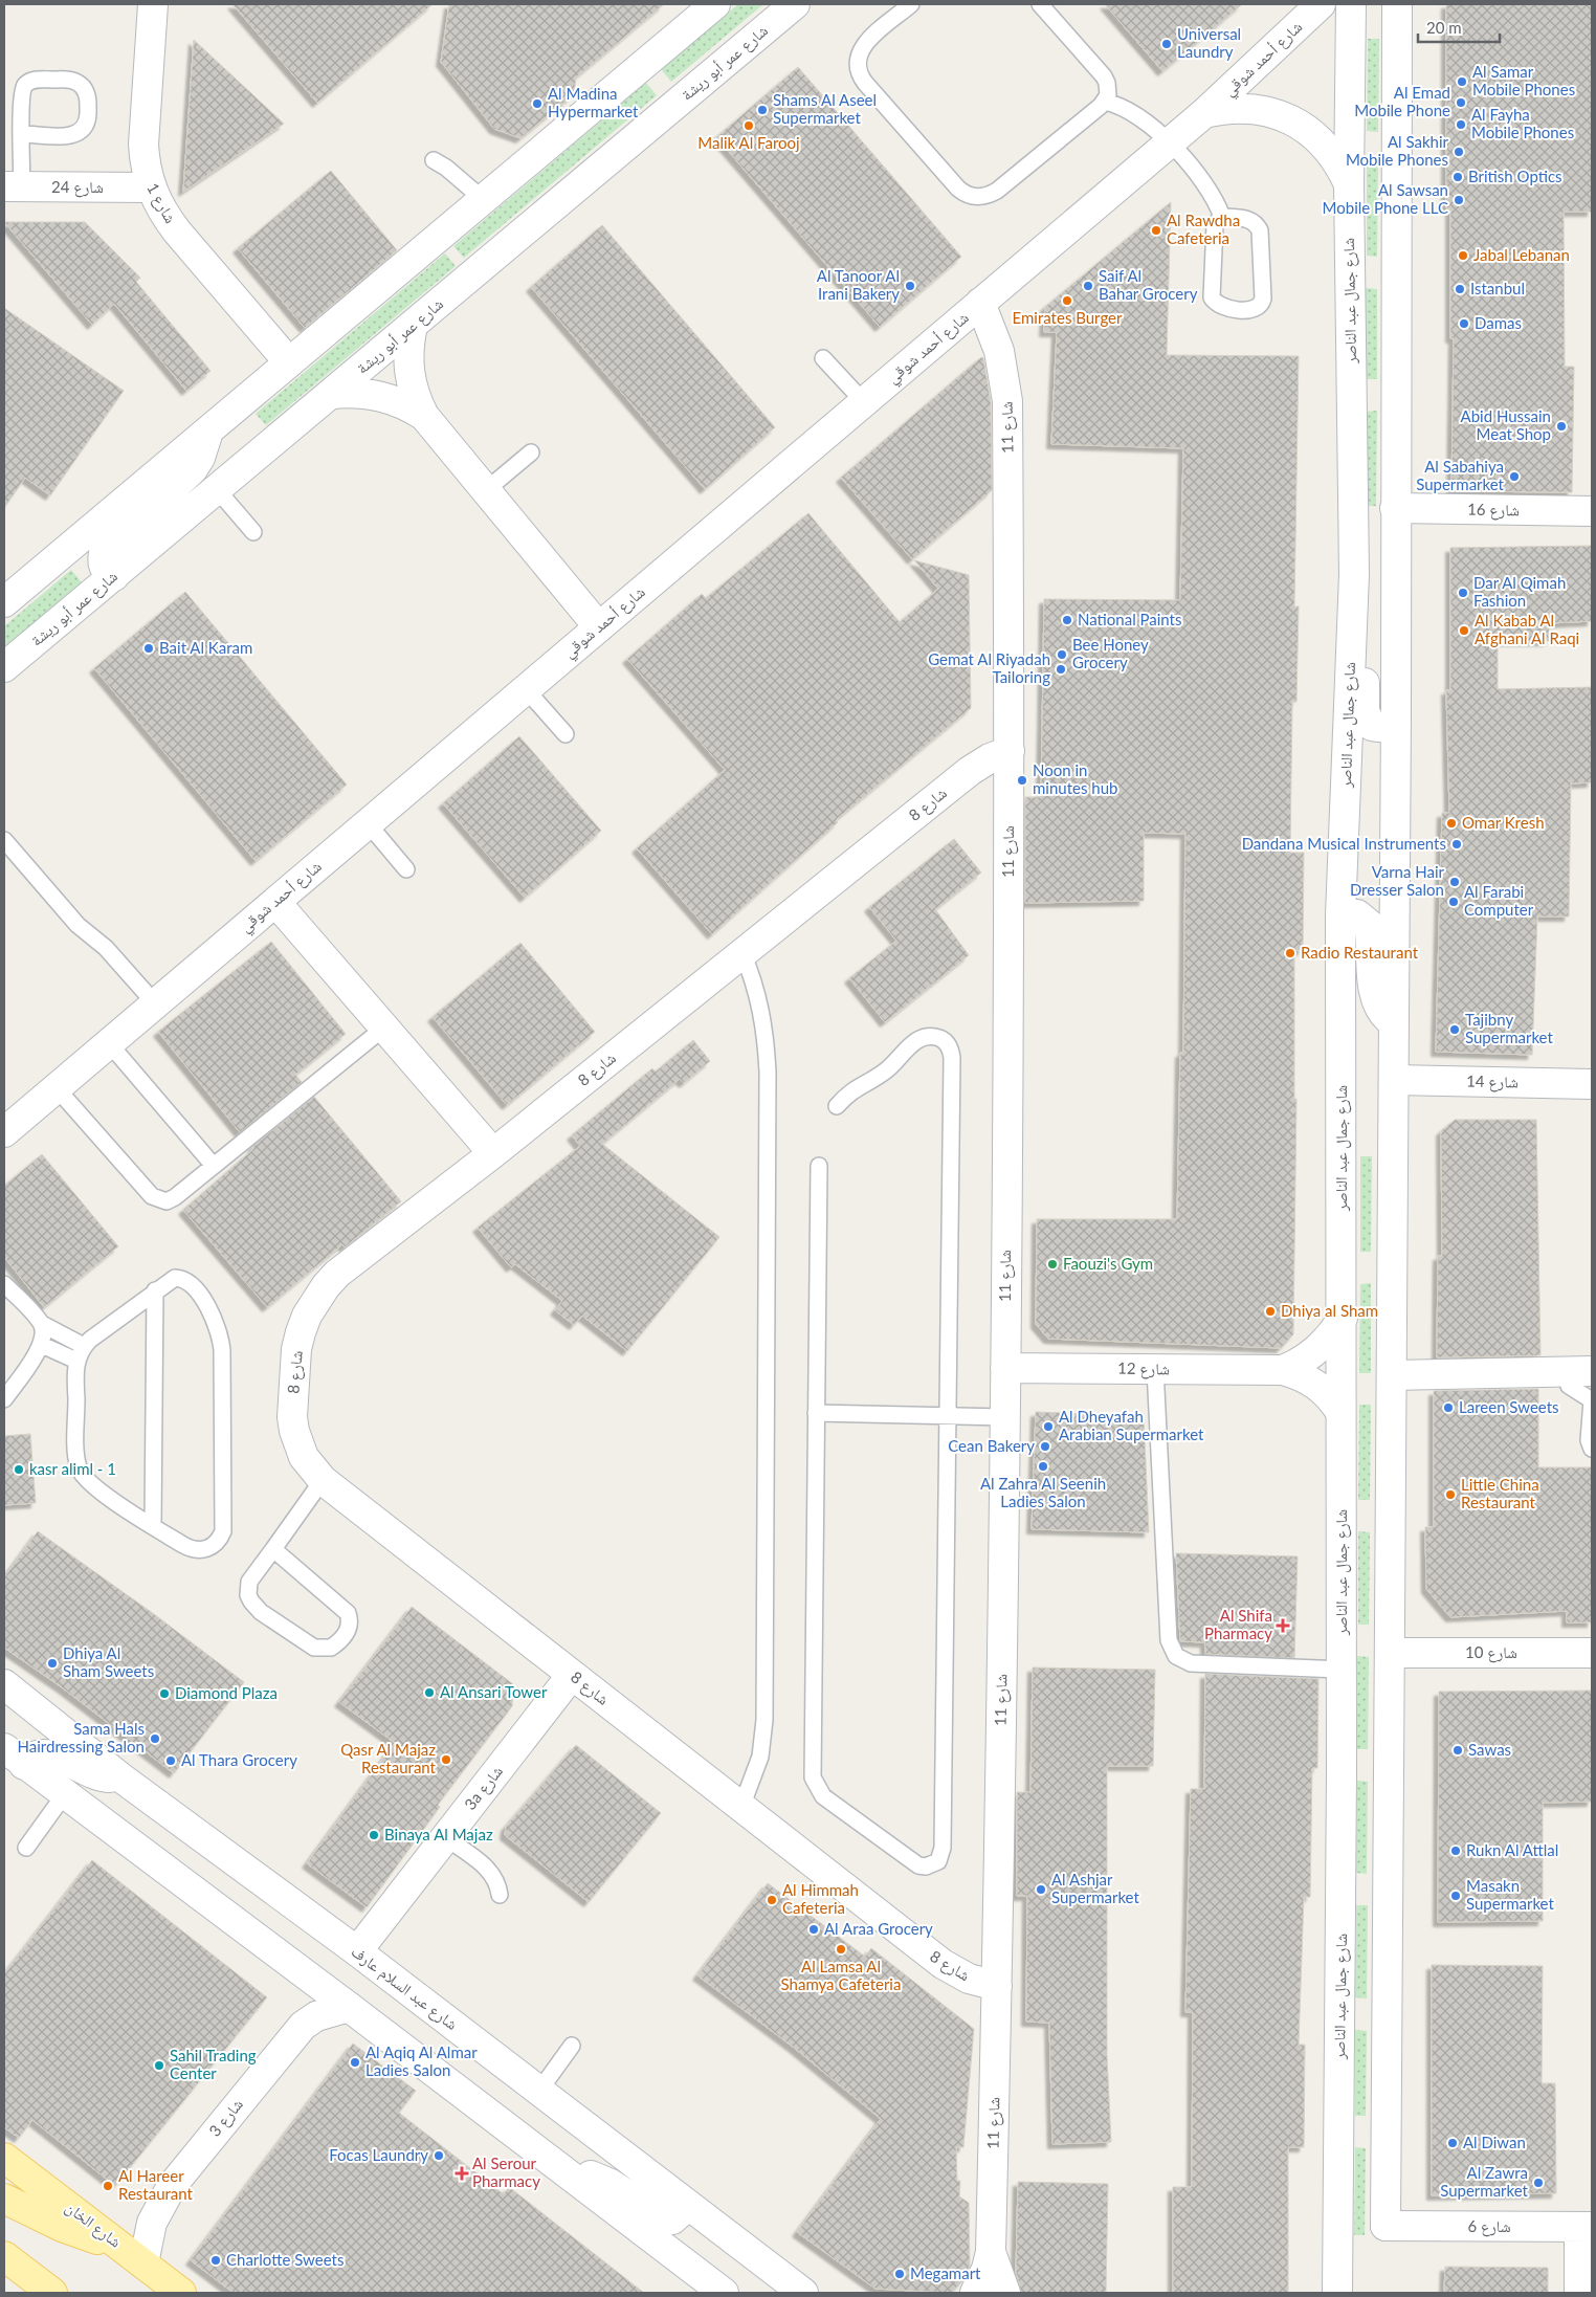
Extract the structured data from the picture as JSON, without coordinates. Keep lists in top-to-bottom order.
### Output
{
  "streets": {
    "main road": ["شارع الخان"],
    "street": [
      "شارع أحمد شوقي",
      "شارع عمر أبو ريشة",
      "شارع 24",
      "شارع 1",
      "شارع جمال عبد الناصر",
      "شارع 11",
      "شارع 16",
      "شارع 8",
      "شارع 14",
      "شارع 12",
      "شارع 10",
      "3a شارع",
      "شارع عبد السلام عارف",
      "شارع 3",
      "شارع 6"
    ]
  },
  "crossings": [
    ["شارع أحمد شوقي", "شارع جمال عبد الناصر"],
    ["شارع أحمد شوقي", "شارع 11"],
    ["شارع 24", "شارع 1"],
    ["شارع جمال عبد الناصر", "شارع 12"],
    ["شارع 11", "شارع 8"],
    ["شارع 11", "شارع 12"],
    ["شارع 8", "3a شارع"],
    ["شارع 10", "شارع 6"],
    ["3a شارع", "شارع عبد السلام عارف"],
    ["شارع 3", "شارع الخان"]
  ],
  "places": {
    "other": [
      "Universal Laundry",
      "Al Samar Mobile Phones",
      "Al Emad Mobile Phone",
      "Al Madina Hypermarket",
      "Shams Al Aseel Supermarket",
      "Al Fayha Mobile Phones",
      "Malik Al Farooj",
      "Al Sakhir Mobile Phones",
      "British Optics",
      "Al Sawsan Mobile Phone LLC",
      "Al Rawdha Cafeteria",
      "Jabal Lebanan",
      "Al Tanoor Al Irani Bakery",
      "Saif Al Bahar Grocery",
      "Istanbul",
      "Emirates Burger",
      "Damas",
      "Abid Hussain Meat Shop",
      "Al Sabahiya Supermarket",
      "Dar Al Qimah Fashion",
      "National Paints",
      "Al Kabab Al Afghani Al Raqi",
      "Bait Al Karam",
      "Bee Honey Grocery",
      "Gemat Al Riyadah Tailoring",
      "Noon in minutes hub",
      "Omar Kresh",
      "Dandana Musical Instruments",
      "Varna Hair Dresser Salon",
      "Al Farabi Computer",
      "Radio Restaurant",
      "Tajibny Supermarket",
      "Faouzi's Gym",
      "Dhiya al Sham",
      "Lareen Sweets",
      "Al Dheyafah Arabian Supermarket",
      "Cean Bakery",
      "Al Zahra Al Seenih Ladies Salon",
      "kasr aliml - 1",
      "Little China Restaurant",
      "Dhiya Al Sham Sweets",
      "Al Ansari Tower",
      "Diamond Plaza",
      "Sama Hals Hairdressing Salon",
      "Sawas",
      "Qasr Al Majaz Restaurant",
      "Al Thara Grocery",
      "Binaya Al Majaz",
      "Rukn Al Attlal",
      "Al Ashjar Supermarket",
      "Masakn Supermarket",
      "Al Himmah Cafeteria",
      "Al Araa Grocery",
      "Al Lamsa Al Shamya Cafeteria",
      "Al Aqiq Al Almar Ladies Salon",
      "Sahil Trading Center",
      "Al Diwan",
      "Focas Laundry",
      "Al Zawra Supermarket",
      "Al Hareer Restaurant",
      "Charlotte Sweets",
      "Megamart"
    ],
    "health": ["Al Shifa Pharmacy", "Al Serour Pharmacy"]
  },
  "scale_bar": "20 m"
}
